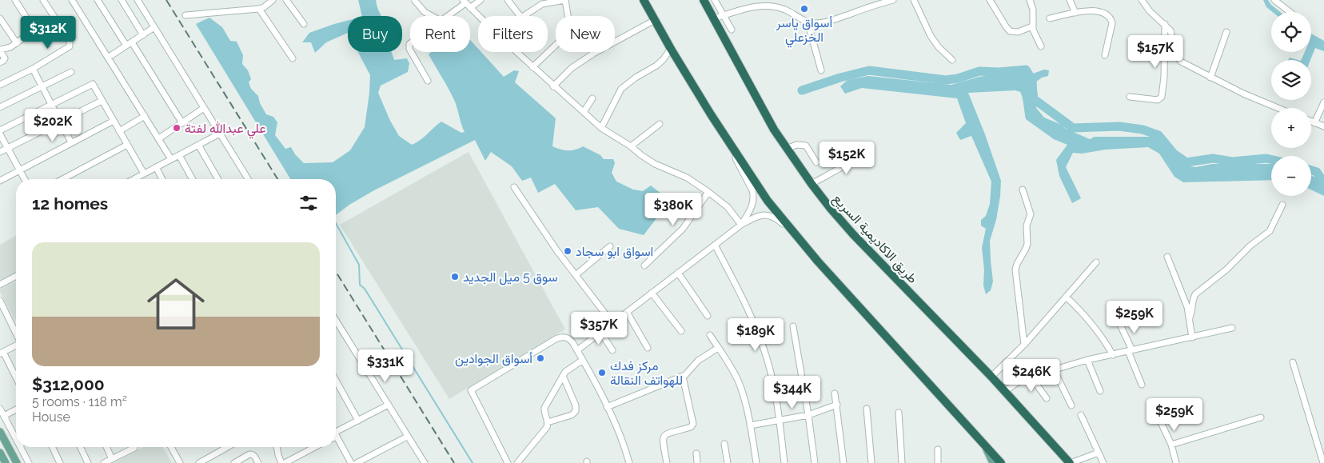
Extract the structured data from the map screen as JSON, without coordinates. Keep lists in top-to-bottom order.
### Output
{
  "streets": {
    "highway": ["طريق الاكاديمية السريع"]
  },
  "places": [
    "أسواق ياسر الخزعلي",
    "علي عبدالله لفتة",
    "اسواق ابو سجاد",
    "سوق 5 ميل الجديد",
    "أسواق الجوادين",
    "مركز فدك للهواتف النقالة"
  ],
  "page": {
    "map_buttons": ["+", "−"],
    "price": [
      "$312K",
      "$157K",
      "$202K",
      "$152K",
      "$380K",
      "$259K",
      "$357K",
      "$189K",
      "$331K",
      "$246K",
      "$344K",
      "$259K"
    ],
    "chip": [
      "Buy",
      "Rent",
      "Filters",
      "New"
    ],
    "heading": "12 homes",
    "list": [
      {
        "name": "$312,000",
        "note": "5 rooms · 118 m² · House"
      }
    ]
  }
}
